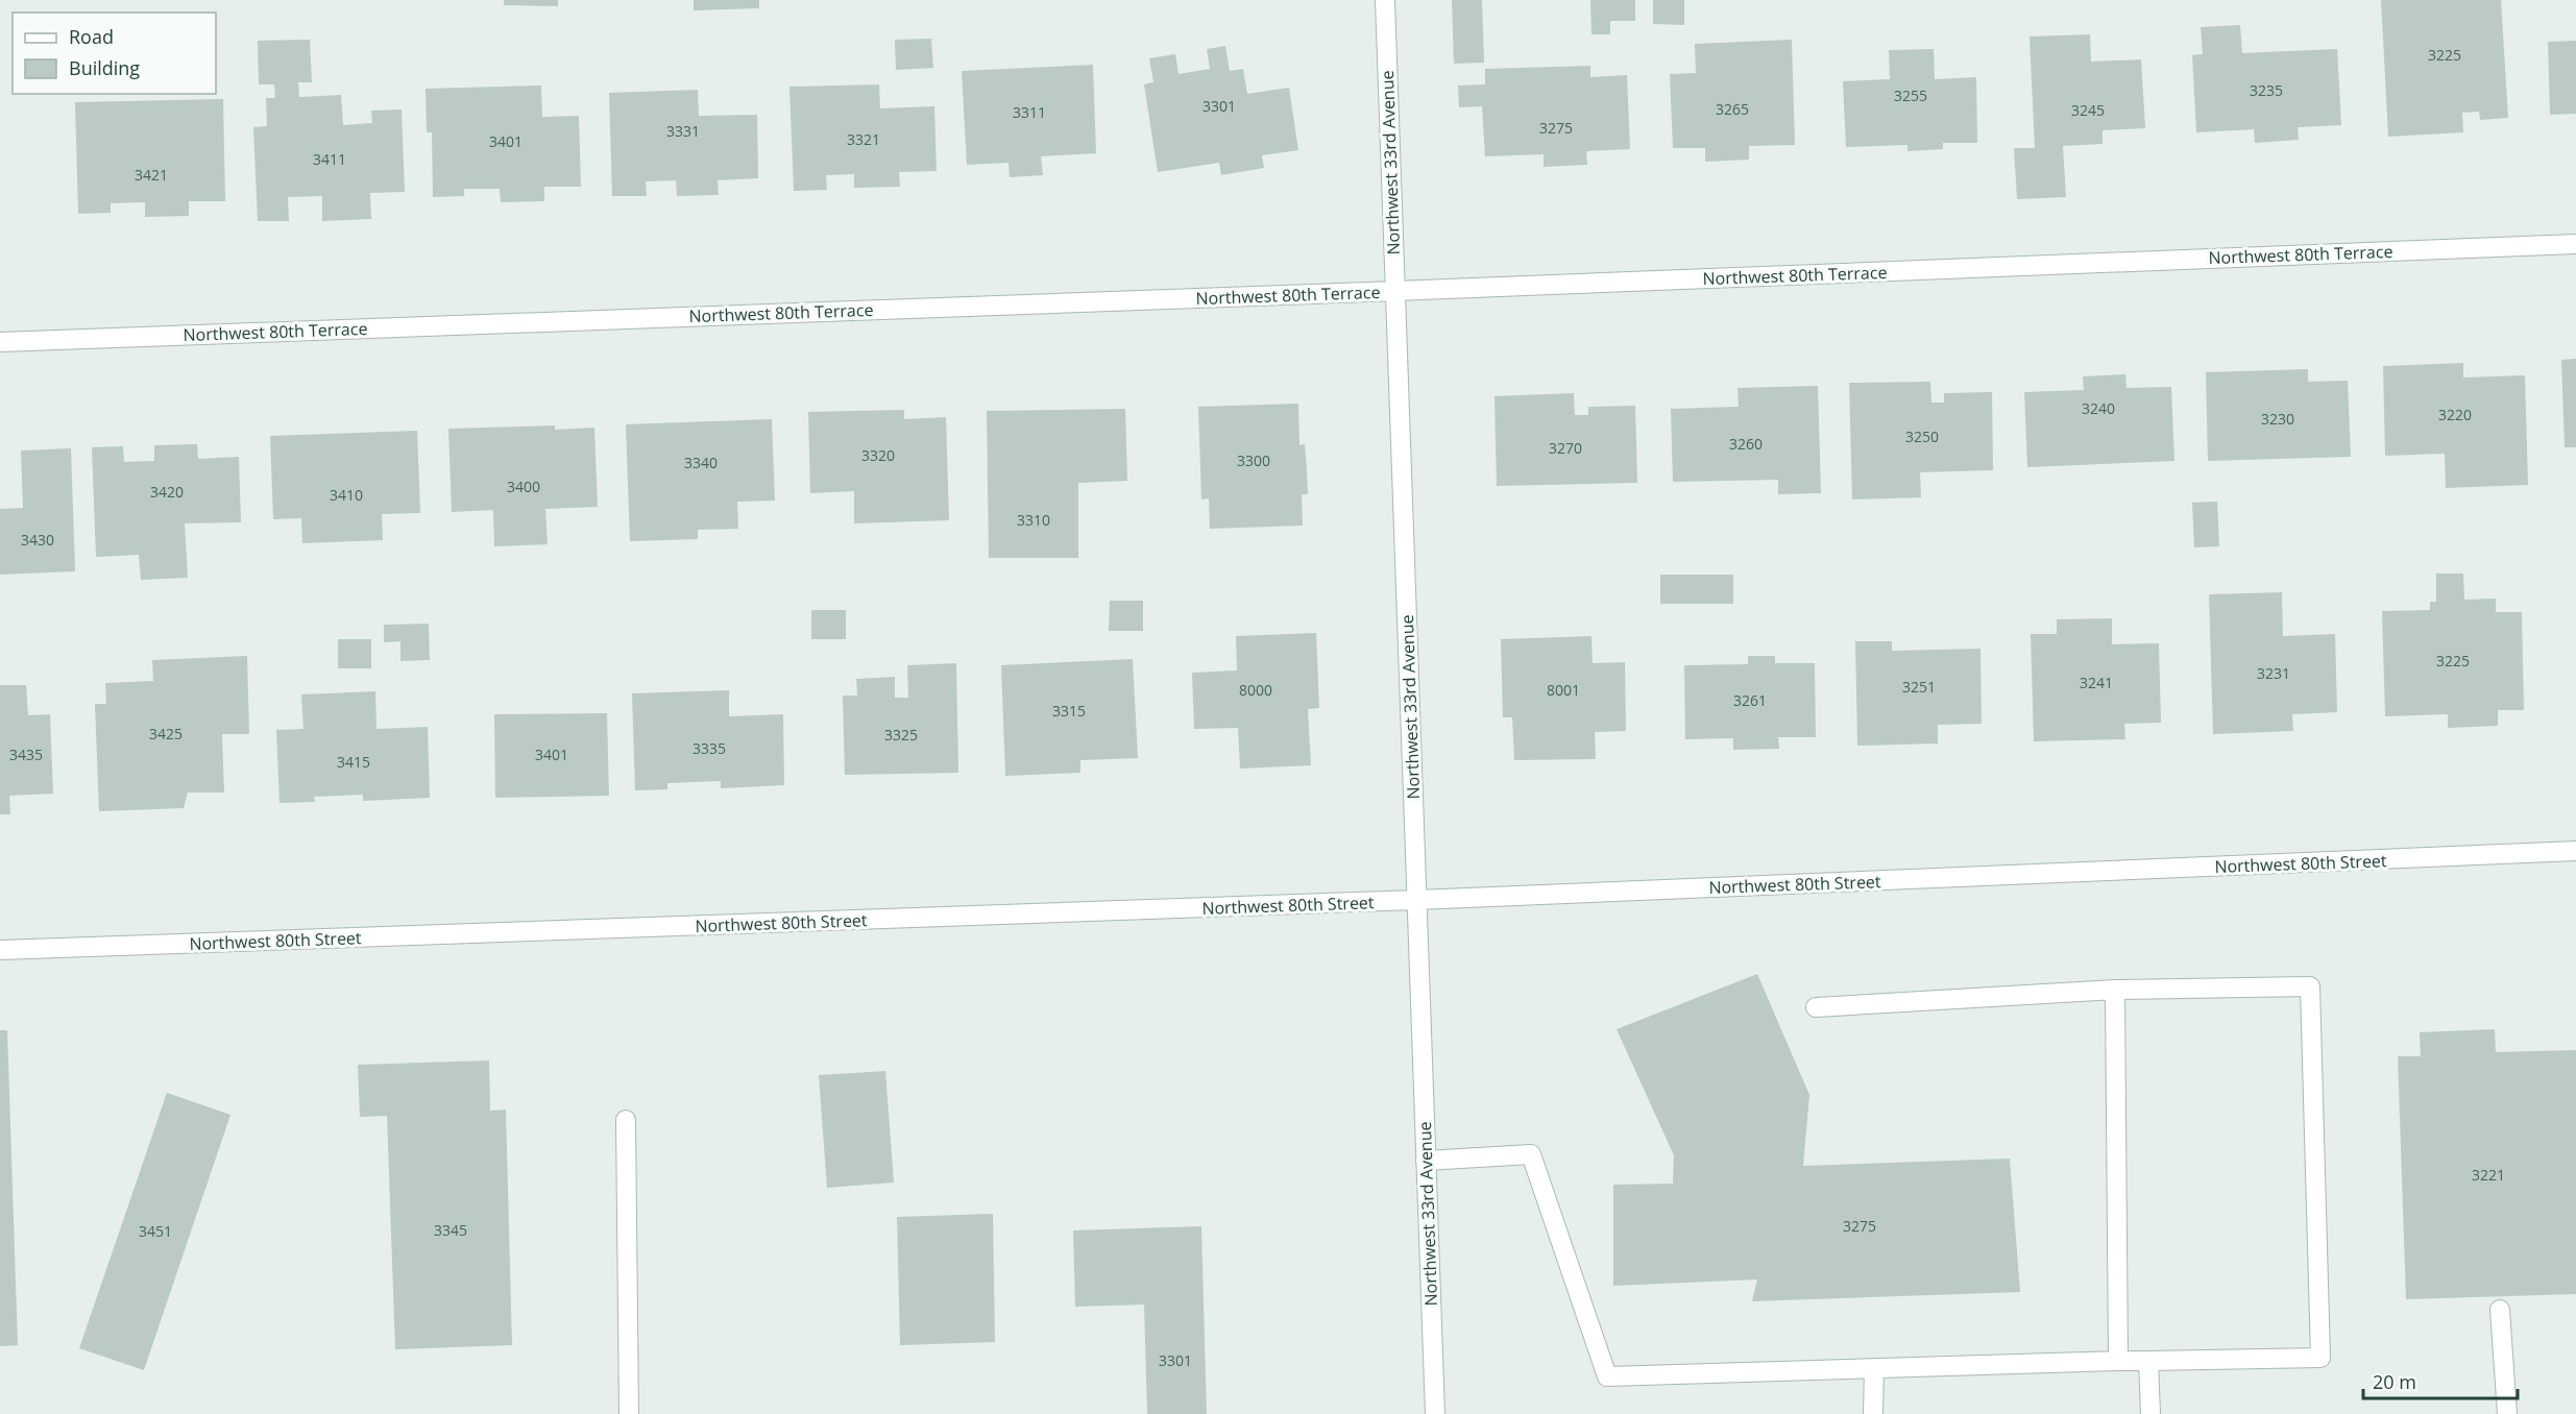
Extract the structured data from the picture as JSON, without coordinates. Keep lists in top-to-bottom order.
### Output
{
  "streets": {
    "street": ["Northwest 33rd Avenue", "Northwest 80th Terrace", "Northwest 80th Street"]
  },
  "crossings": [
    ["Northwest 33rd Avenue", "Northwest 80th Terrace"],
    ["Northwest 33rd Avenue", "Northwest 80th Street"]
  ],
  "house_numbers": [
    "3225",
    "3235",
    "3255",
    "3301",
    "3265",
    "3245",
    "3311",
    "3275",
    "3331",
    "3321",
    "3401",
    "3411",
    "3421",
    "3240",
    "3220",
    "3230",
    "3250",
    "3260",
    "3270",
    "3320",
    "3300",
    "3340",
    "3400",
    "3420",
    "3410",
    "3310",
    "3430",
    "3225",
    "3231",
    "3241",
    "3251",
    "8000",
    "8001",
    "3261",
    "3315",
    "3425",
    "3325",
    "3335",
    "3435",
    "3401",
    "3415",
    "3221",
    "3275",
    "3345",
    "3451",
    "3301"
  ],
  "legend": ["Road", "Building"],
  "scale_bar": "20 m"
}
